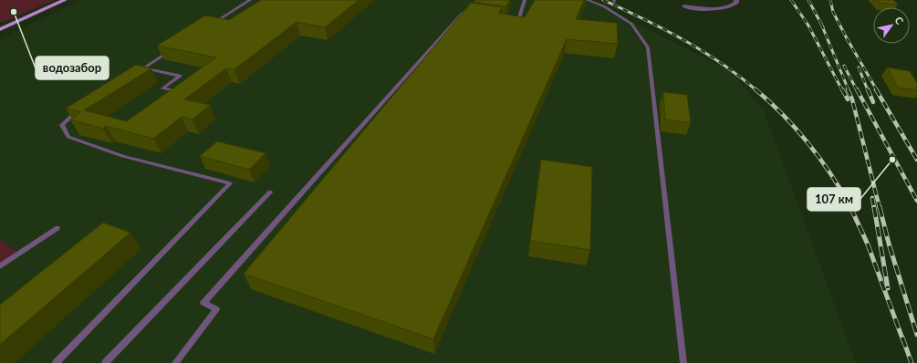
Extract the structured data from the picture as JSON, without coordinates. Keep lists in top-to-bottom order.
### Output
{
  "places": ["водозабор", "107 км"],
  "north": "top right"
}
